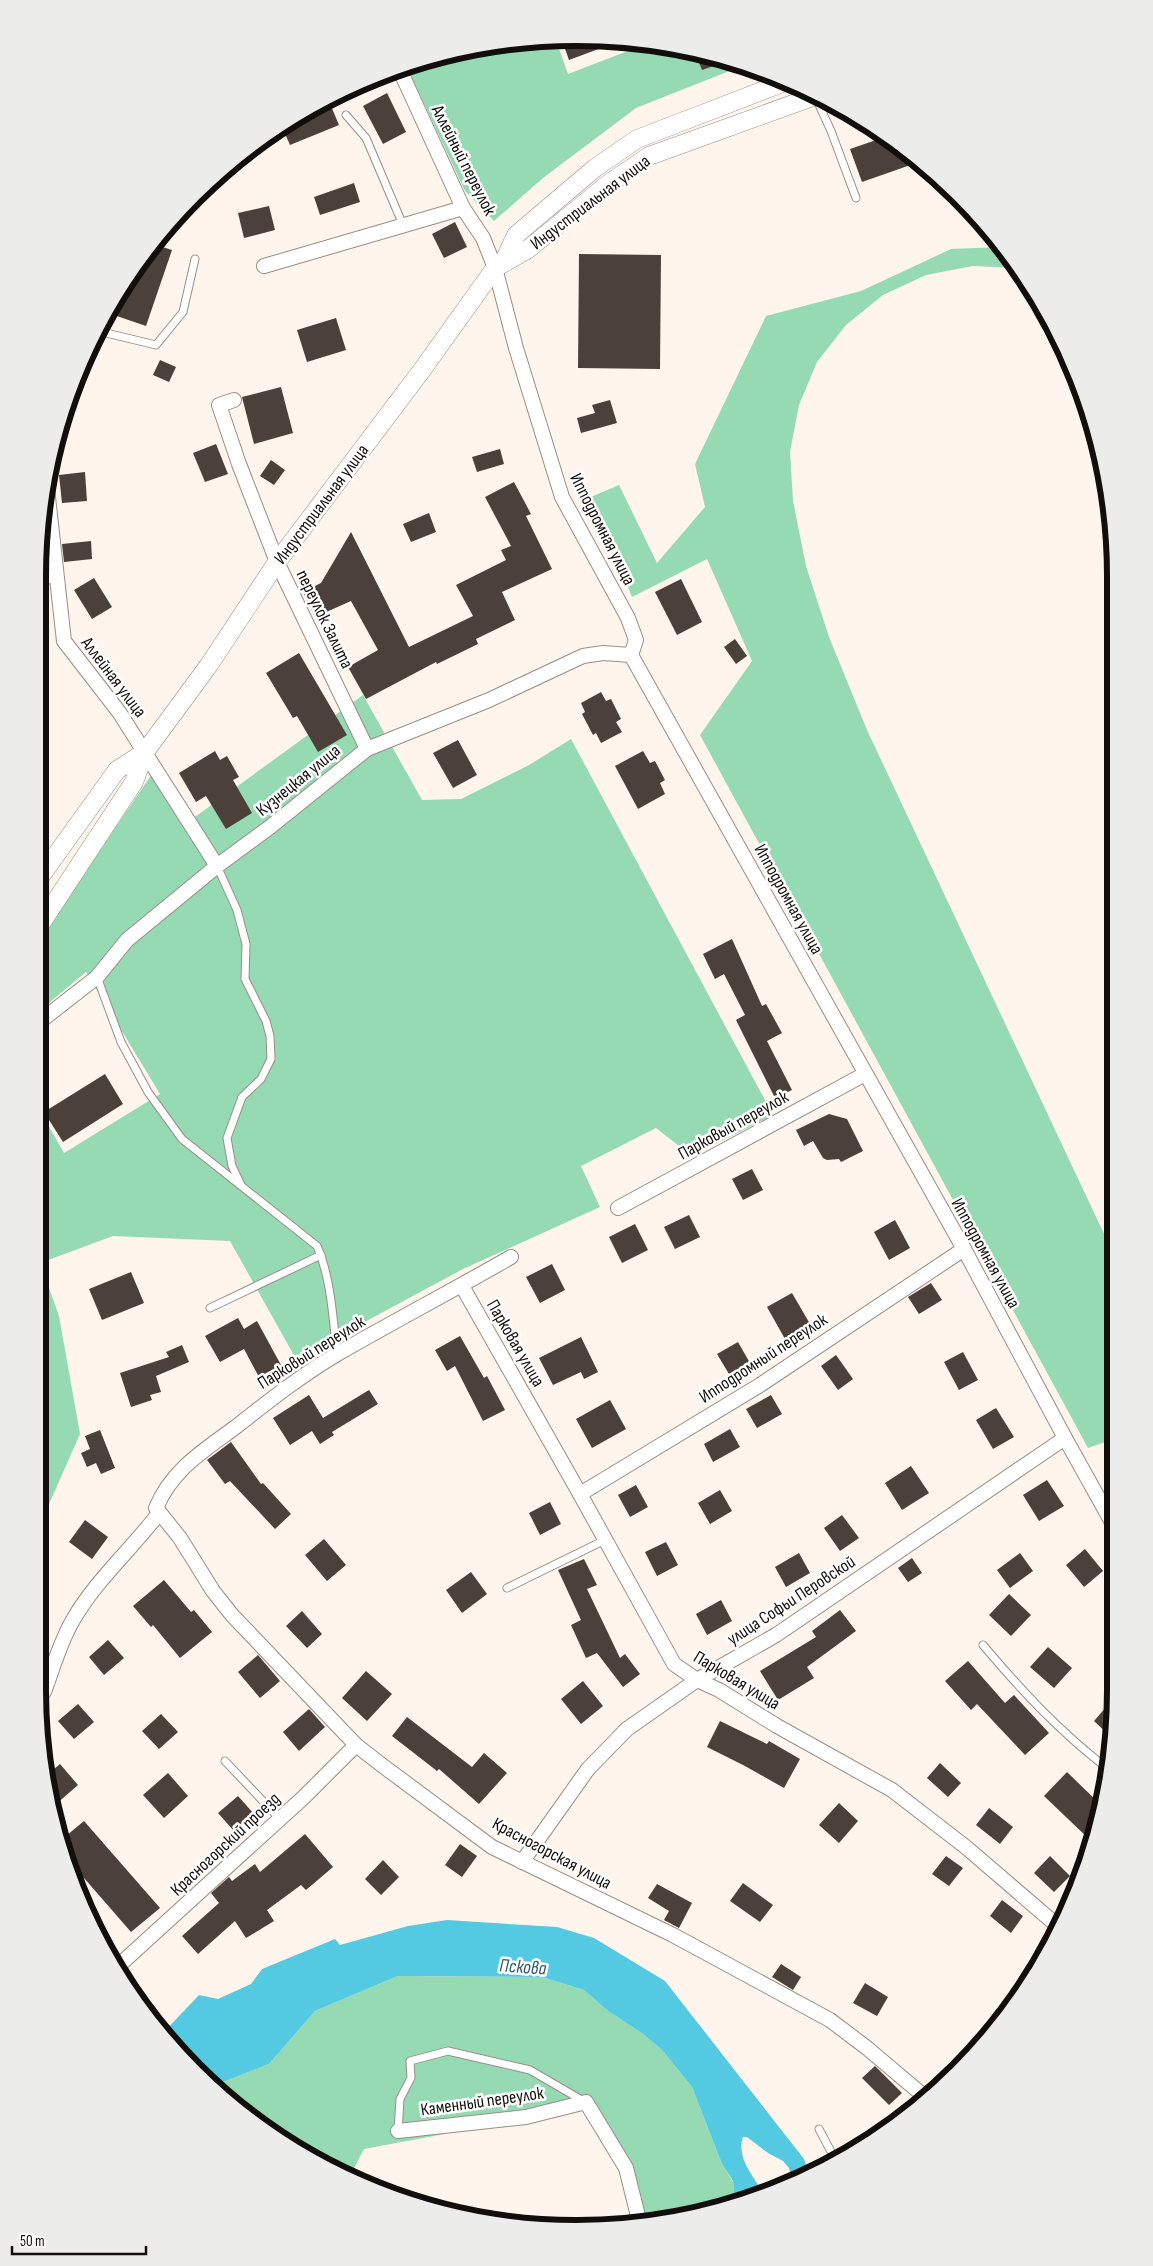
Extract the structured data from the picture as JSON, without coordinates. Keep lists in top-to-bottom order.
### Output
{
  "streets": {
    "street": [
      "Аллейный переулок",
      "Индустриальная улица",
      "Ипподромная улица",
      "переулок Залита",
      "Аллейная улица",
      "Кузнецкая улица",
      "Парковый переулок",
      "Парковая улица",
      "Ипподромный переулок",
      "улица Софьи Перовской",
      "Красногорский проезд",
      "Красногорская улица",
      "Каменный переулок"
    ]
  },
  "crossings": [
    ["Аллейный переулок", "Индустриальная улица"],
    ["Аллейный переулок", "Ипподромная улица"],
    ["Индустриальная улица", "Ипподромная улица"],
    ["Индустриальная улица", "переулок Залита"],
    ["Индустриальная улица", "Аллейная улица"],
    ["Ипподромная улица", "Кузнецкая улица"],
    ["Ипподромная улица", "Парковый переулок"],
    ["Ипподромная улица", "Ипподромный переулок"],
    ["Ипподромная улица", "улица Софьи Перовской"],
    ["переулок Залита", "Кузнецкая улица"],
    ["Аллейная улица", "Кузнецкая улица"],
    ["Парковый переулок", "Парковая улица"],
    ["Парковый переулок", "Красногорская улица"],
    ["Парковая улица", "Ипподромный переулок"],
    ["Парковая улица", "улица Софьи Перовской"],
    ["улица Софьи Перовской", "Красногорская улица"],
    ["Красногорский проезд", "Красногорская улица"]
  ],
  "water": ["Пскова"],
  "scale_bar": "50 m"
}
